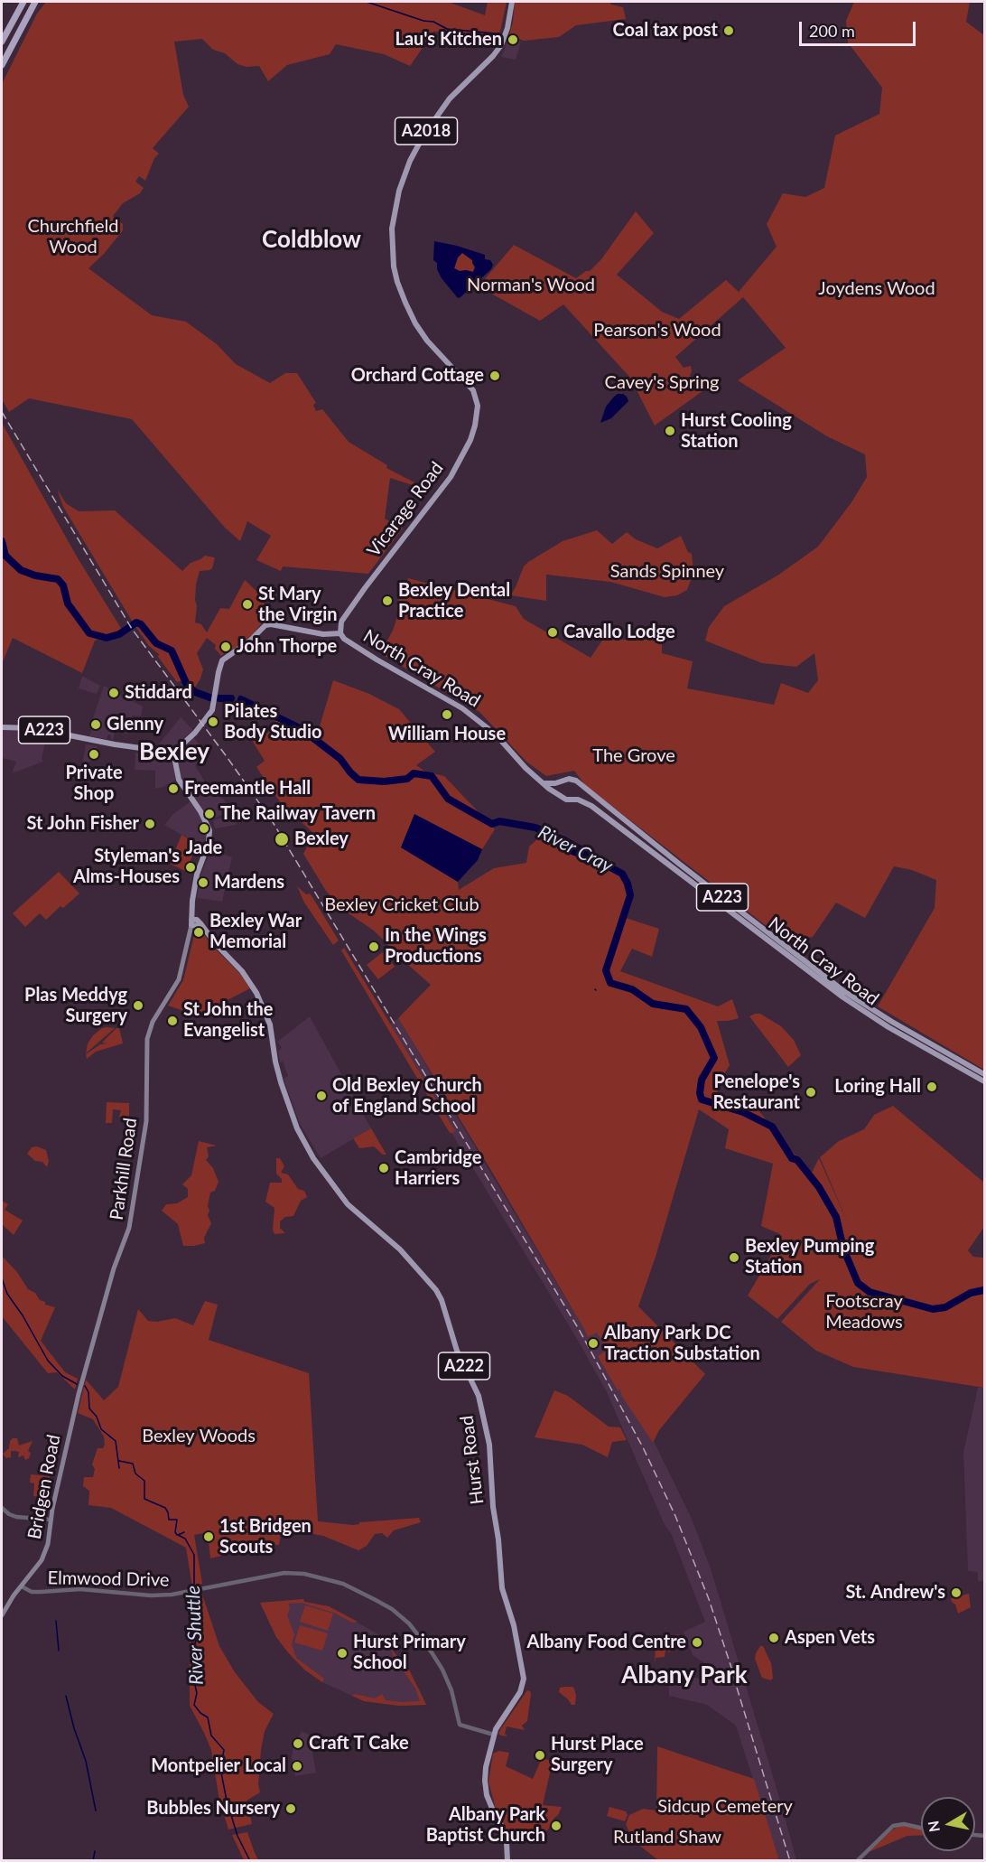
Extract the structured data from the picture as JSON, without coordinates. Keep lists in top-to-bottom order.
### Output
{
  "streets": {
    "main road": [
      "A2018",
      "Vicarage Road",
      "North Cray Road",
      "A223",
      "Parkhill Road",
      "A222",
      "Hurst Road",
      "Bridgen Road"
    ],
    "street": ["Elmwood Drive"]
  },
  "crossings": [
    ["Vicarage Road", "North Cray Road"],
    ["North Cray Road", "A223"],
    ["Parkhill Road", "Hurst Road"],
    ["Parkhill Road", "Bridgen Road"],
    ["Hurst Road", "Elmwood Drive"],
    ["Bridgen Road", "Elmwood Drive"]
  ],
  "districts": ["Coldblow", "Bexley", "Albany Park"],
  "water": ["River Cray", "River Shuttle"],
  "parks": [
    "Churchfield Wood",
    "Norman's Wood",
    "Joydens Wood",
    "Pearson's Wood",
    "Cavey's Spring",
    "Sands Spinney",
    "The Grove",
    "Bexley Cricket Club",
    "Footscray Meadows",
    "Bexley Woods",
    "Sidcup Cemetery",
    "Rutland Shaw"
  ],
  "places": [
    "Coal tax post",
    "Lau's Kitchen",
    "Orchard Cottage",
    "Hurst Cooling Station",
    "Bexley Dental Practice",
    "St Mary the Virgin",
    "Cavallo Lodge",
    "John Thorpe",
    "Stiddard",
    "William House",
    "Pilates Body Studio",
    "Glenny",
    "Private Shop",
    "Freemantle Hall",
    "The Railway Tavern",
    "St John Fisher",
    "Jade",
    "Bexley",
    "Styleman's Alms-Houses",
    "Mardens",
    "Bexley War Memorial",
    "In the Wings Productions",
    "Plas Meddyg Surgery",
    "St John the Evangelist",
    "Loring Hall",
    "Penelope's Restaurant",
    "Old Bexley Church of England School",
    "Cambridge Harriers",
    "Bexley Pumping Station",
    "Albany Park DC Traction Substation",
    "1st Bridgen Scouts",
    "St. Andrew's",
    "Aspen Vets",
    "Albany Food Centre",
    "Hurst Primary School",
    "Craft T Cake",
    "Hurst Place Surgery",
    "Montpelier Local",
    "Bubbles Nursery",
    "Albany Park Baptist Church"
  ],
  "scale_bar": "200 m",
  "north": "left"
}
